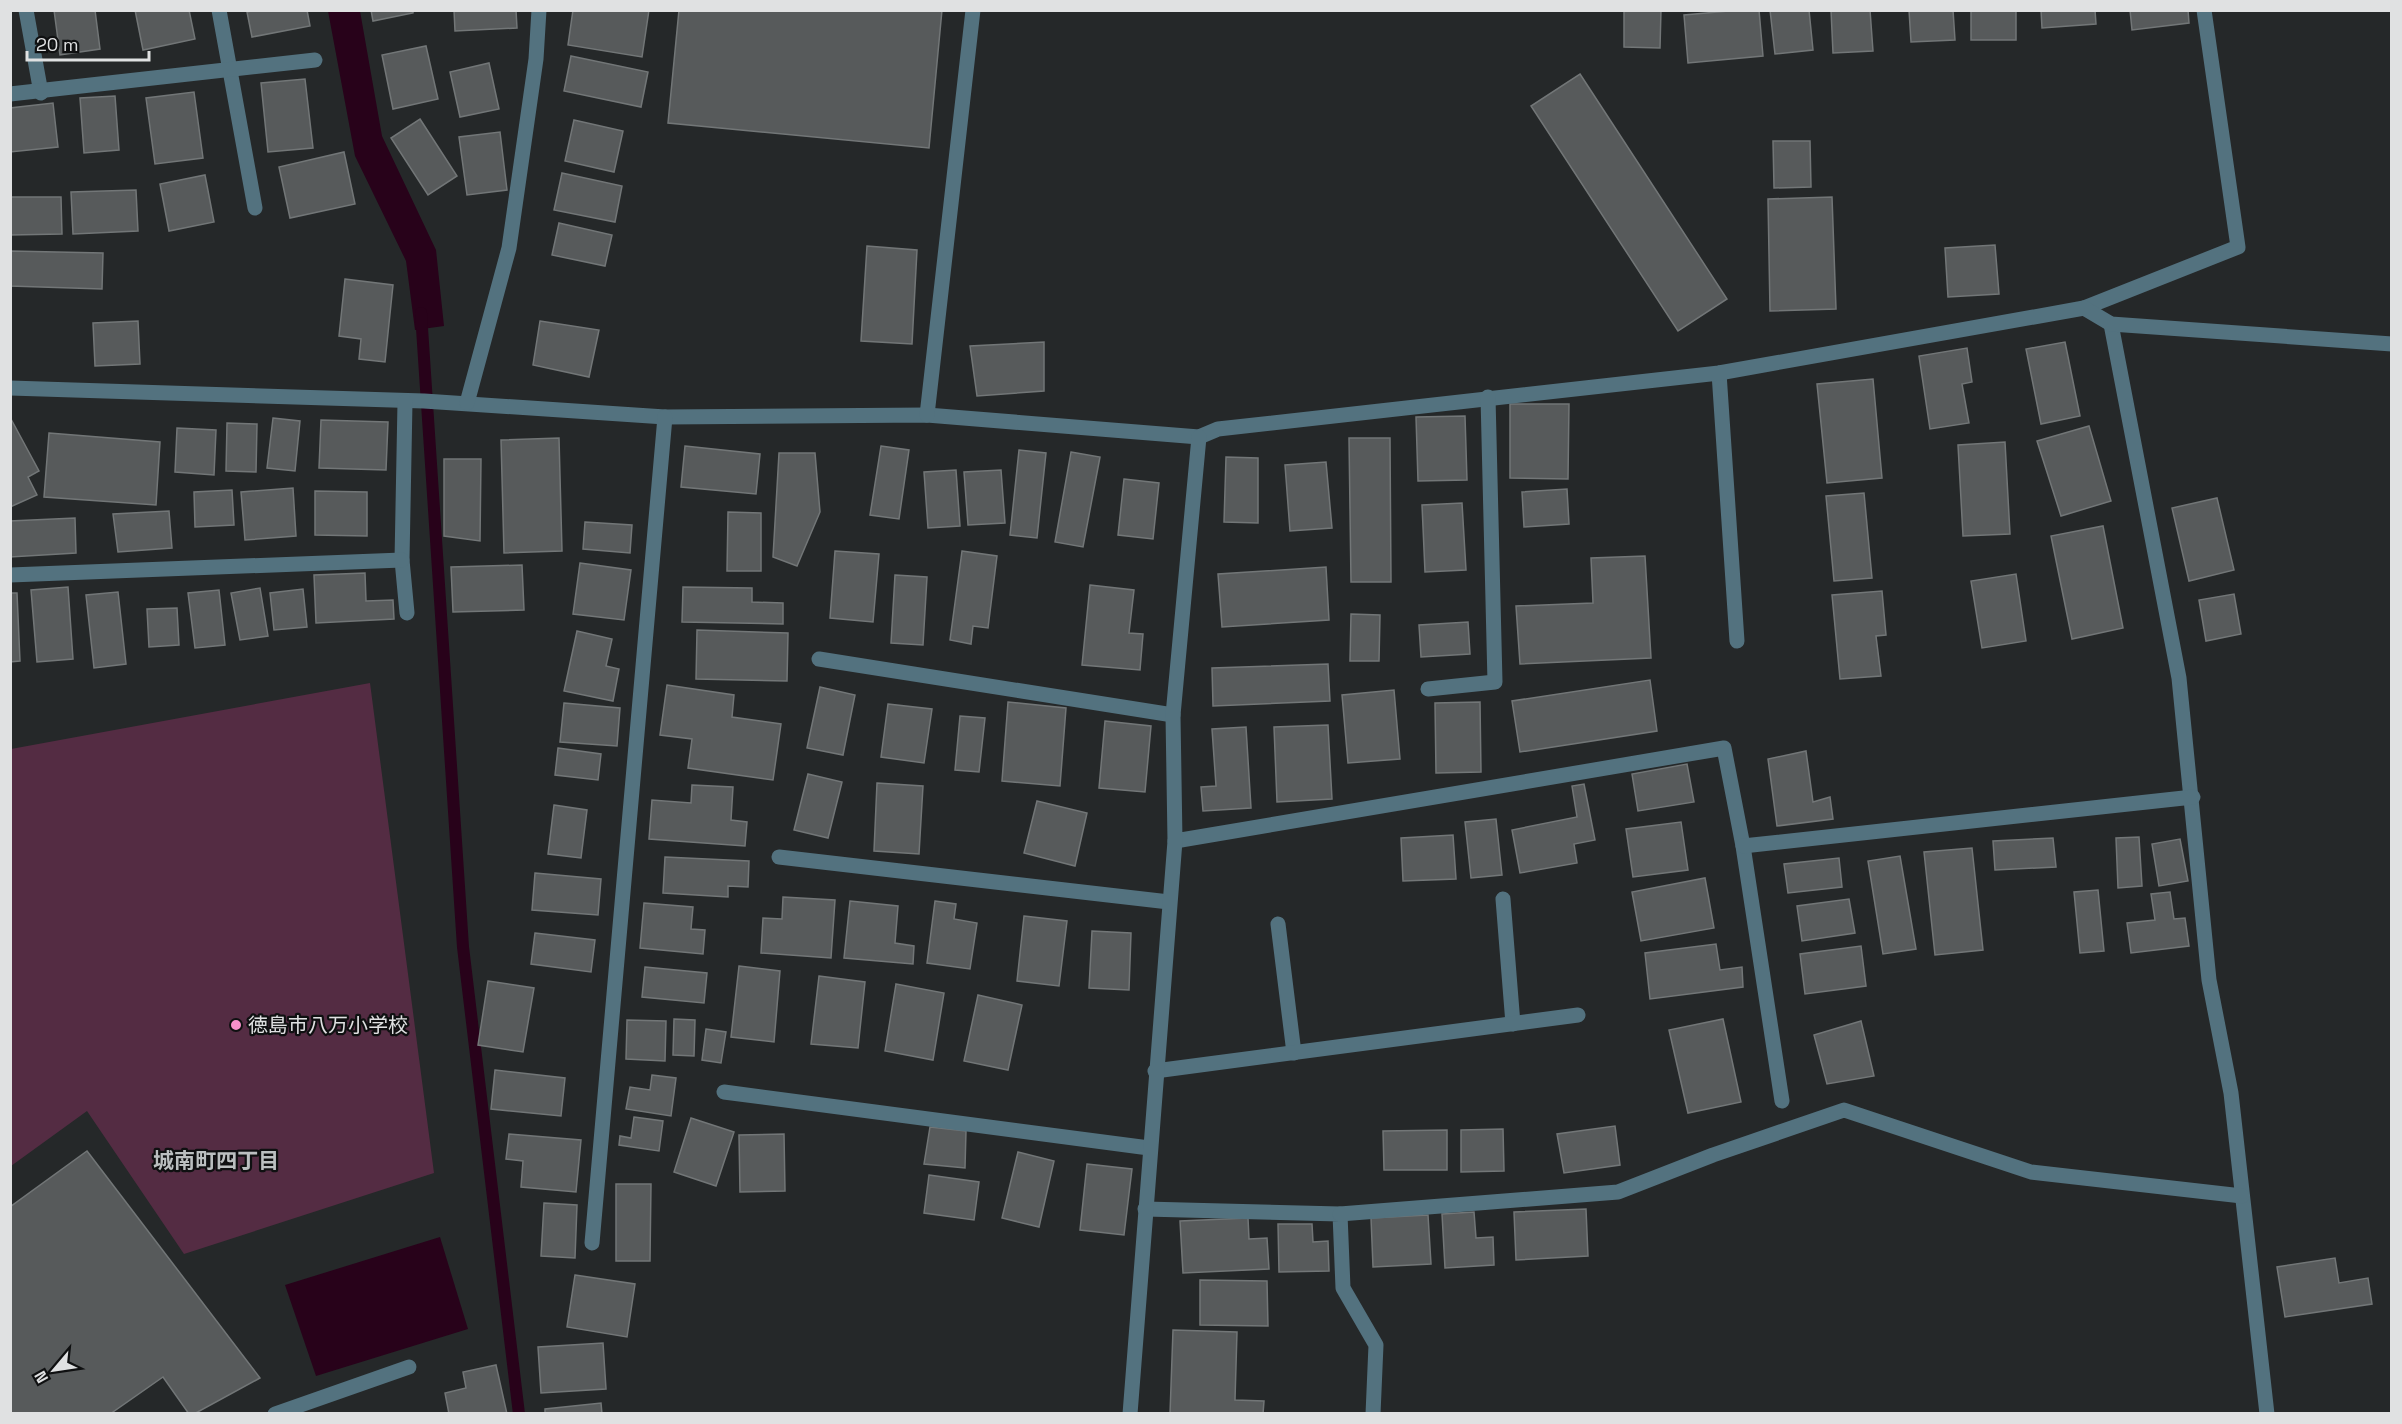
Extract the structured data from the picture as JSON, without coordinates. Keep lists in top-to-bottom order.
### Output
{
  "districts": ["城南町四丁目"],
  "places": ["徳島市八万小学校"],
  "scale_bar": "20 m",
  "north": "bottom left"
}
